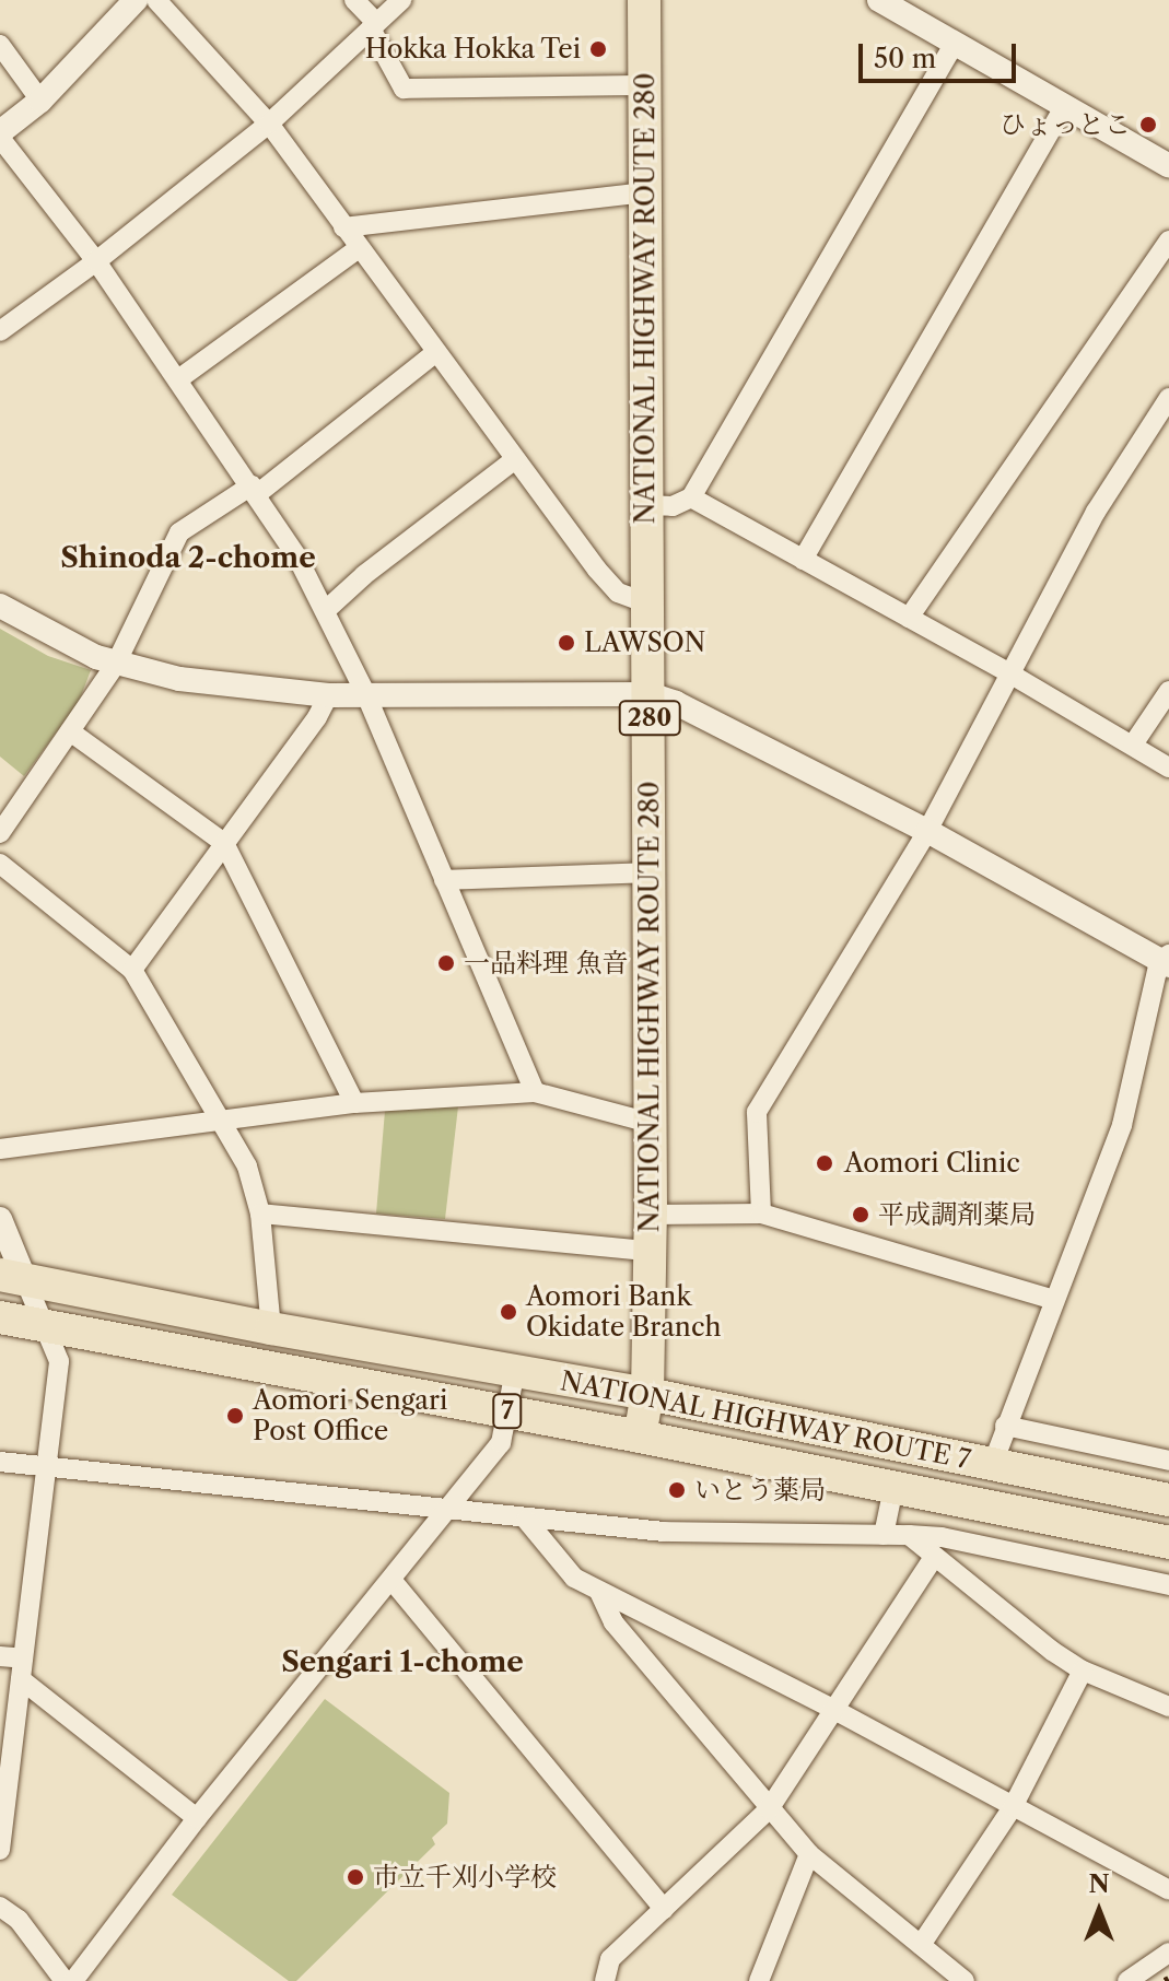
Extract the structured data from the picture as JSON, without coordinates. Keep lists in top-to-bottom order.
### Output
{
  "streets": {
    "highway": [
      "NATIONAL HIGHWAY ROUTE 280",
      "280",
      "7",
      "NATIONAL HIGHWAY ROUTE 7"
    ]
  },
  "crossings": [
    ["NATIONAL HIGHWAY ROUTE 280", "NATIONAL HIGHWAY ROUTE 7"]
  ],
  "districts": ["Shinoda 2-chome", "Sengari 1-chome"],
  "places": [
    "Hokka Hokka Tei",
    "ひょっとこ",
    "LAWSON",
    "一品料理 魚音",
    "Aomori Clinic",
    "平成調剤薬局",
    "Aomori Bank Okidate Branch",
    "Aomori Sengari Post Office",
    "いとう薬局",
    "市立千刈小学校"
  ],
  "scale_bar": "50 m",
  "north": "top"
}
